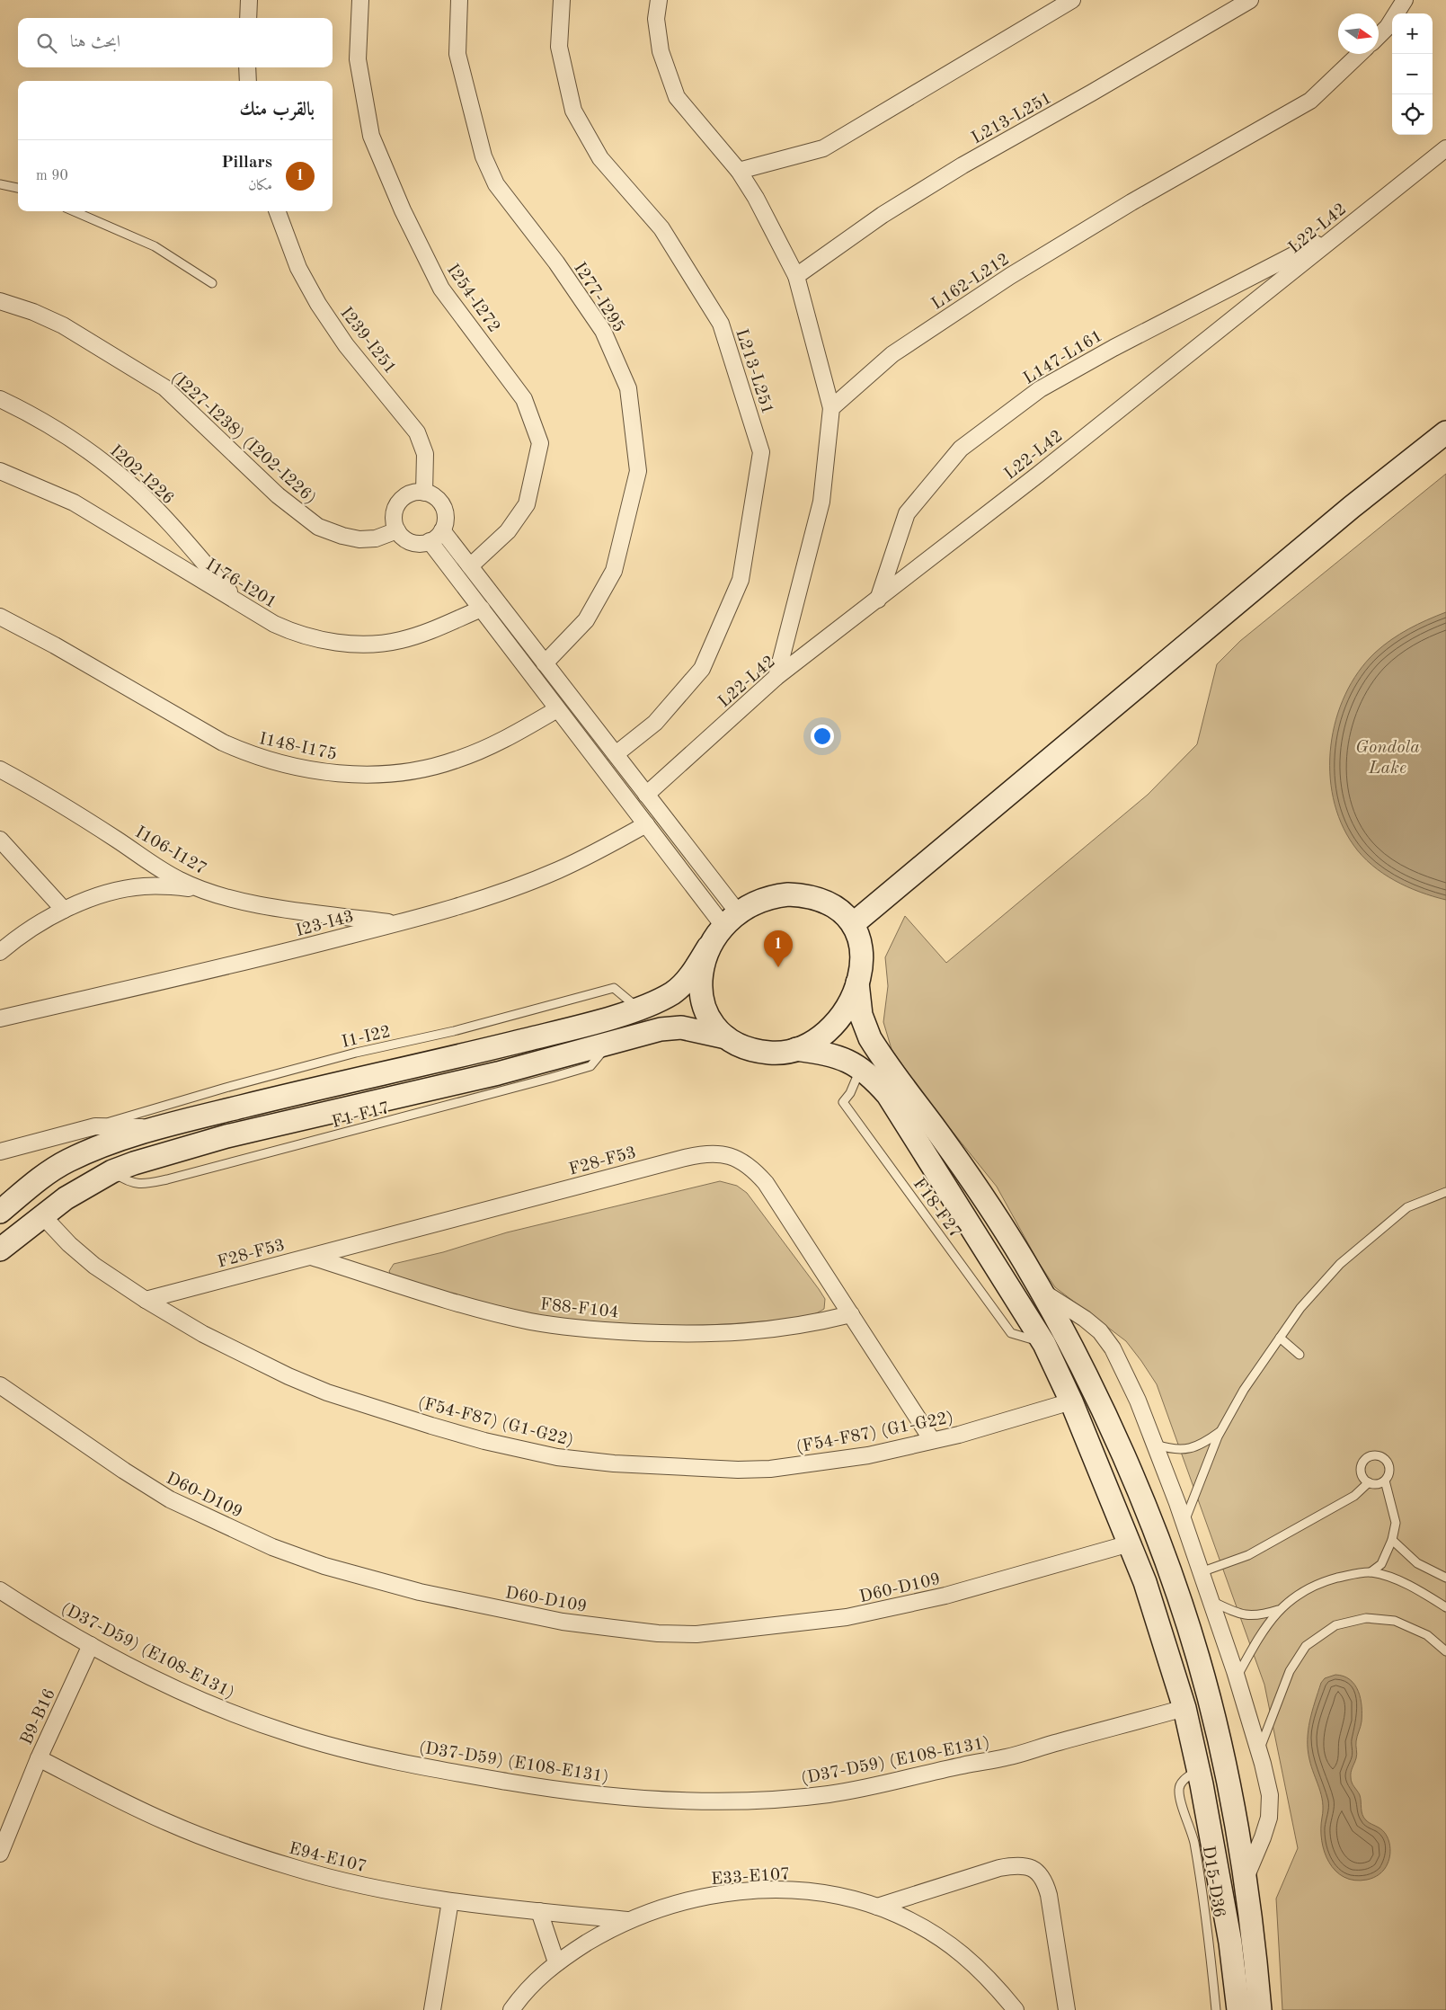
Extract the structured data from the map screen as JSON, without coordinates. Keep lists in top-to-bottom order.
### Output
{
  "streets": {
    "street": [
      "L213-L251",
      "L22-L42",
      "L162-L212",
      "I277-I295",
      "I254-I272",
      "I239-I251",
      "L147-L161",
      "(I227-I238) (I202-I226)",
      "I202-I226",
      "I176-I201",
      "I148-I175",
      "I106-I127",
      "I23-I43",
      "F28-F53",
      "F88-F104",
      "(F54-F87) (G1-G22)",
      "D60-D109",
      "(D37-D59) (E108-E131)",
      "B9-B16",
      "E94-E107",
      "E33-E107"
    ],
    "lane": ["I1-I22", "F18-F27", "D15-D36"]
  },
  "crossings": [
    ["L22-L42", "L147-L161"],
    ["I239-I251", "(I227-I238) (I202-I226)"],
    ["I202-I226", "I176-I201"],
    ["I106-I127", "I23-I43"],
    ["F28-F53", "F88-F104"],
    ["F28-F53", "(F54-F87) (G1-G22)"],
    ["(D37-D59) (E108-E131)", "B9-B16"],
    ["B9-B16", "E94-E107"],
    ["E94-E107", "E33-E107"]
  ],
  "water": ["Gondola Lake"],
  "north": "right",
  "page": {
    "map_buttons": ["+", "−"],
    "search": "ابحث هنا",
    "heading": "بالقرب منك",
    "list": [
      {
        "mark": "1",
        "name": "Pillars",
        "note": "مكان",
        "value": "90 m"
      }
    ],
    "pins": "1"
  }
}
